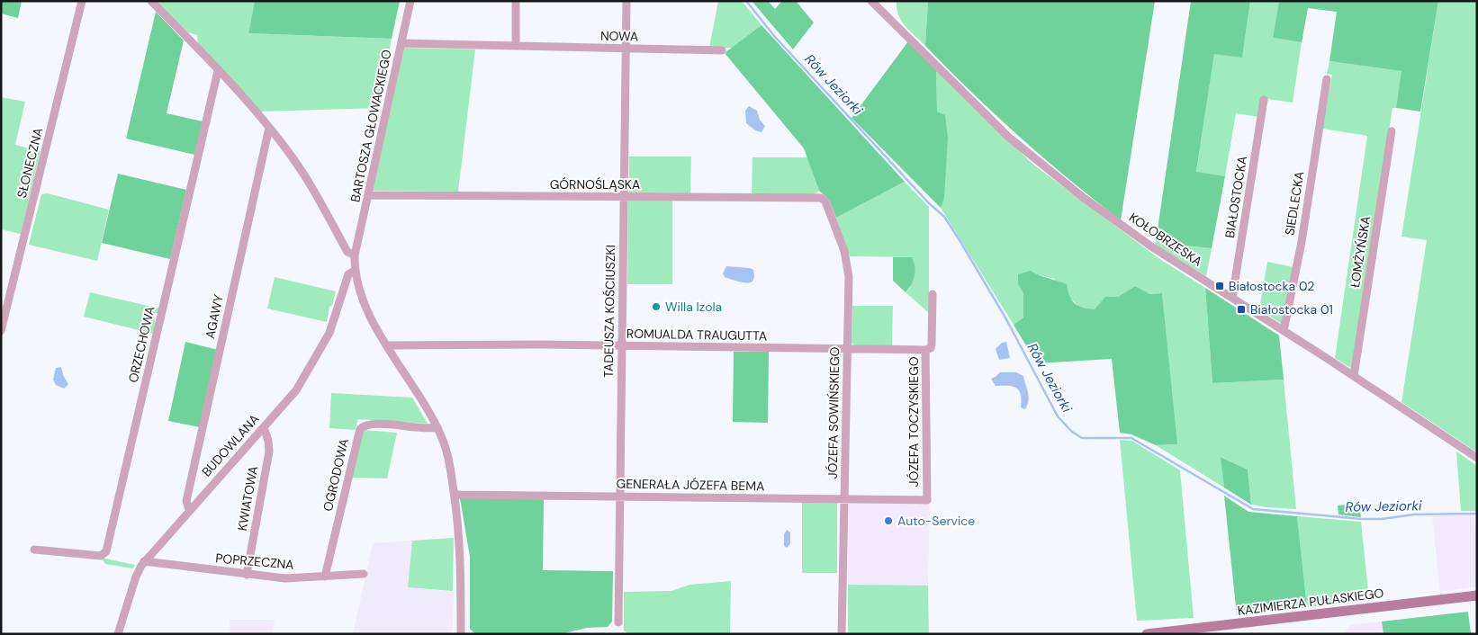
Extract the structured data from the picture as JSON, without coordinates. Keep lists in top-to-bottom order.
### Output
{
  "streets": {
    "main road": ["KAZIMIERZA PUŁASKIEGO"],
    "street": [
      "NOWA",
      "BARTOSZA GŁOWACKIEGO",
      "SŁONECZNA",
      "GÓRNOŚLĄSKA",
      "BIAŁOSTOCKA",
      "SIEDLECKA",
      "KOŁOBRZESKA",
      "ŁOMŻYŃSKA",
      "TADEUSZA KOŚCIUSZKI",
      "AGAWY",
      "ROMUALDA TRAUGUTTA",
      "ORZECHOWA",
      "JÓZEFA SOWIŃSKIEGO",
      "JÓZEFA TOCZYSKIEGO",
      "BUDOWLANA",
      "OGRODOWA",
      "GENERAŁA JÓZEFA BEMA",
      "KWIATOWA",
      "POPRZECZNA"
    ]
  },
  "crossings": [
    ["NOWA", "BARTOSZA GŁOWACKIEGO"],
    ["NOWA", "TADEUSZA KOŚCIUSZKI"],
    ["BARTOSZA GŁOWACKIEGO", "GÓRNOŚLĄSKA"],
    ["BARTOSZA GŁOWACKIEGO", "ROMUALDA TRAUGUTTA"],
    ["BARTOSZA GŁOWACKIEGO", "BUDOWLANA"],
    ["BARTOSZA GŁOWACKIEGO", "OGRODOWA"],
    ["BARTOSZA GŁOWACKIEGO", "GENERAŁA JÓZEFA BEMA"],
    ["GÓRNOŚLĄSKA", "TADEUSZA KOŚCIUSZKI"],
    ["GÓRNOŚLĄSKA", "JÓZEFA SOWIŃSKIEGO"],
    ["BIAŁOSTOCKA", "KOŁOBRZESKA"],
    ["SIEDLECKA", "KOŁOBRZESKA"],
    ["KOŁOBRZESKA", "ŁOMŻYŃSKA"],
    ["TADEUSZA KOŚCIUSZKI", "ROMUALDA TRAUGUTTA"],
    ["TADEUSZA KOŚCIUSZKI", "GENERAŁA JÓZEFA BEMA"],
    ["AGAWY", "BUDOWLANA"],
    ["ROMUALDA TRAUGUTTA", "JÓZEFA SOWIŃSKIEGO"],
    ["ROMUALDA TRAUGUTTA", "JÓZEFA TOCZYSKIEGO"],
    ["JÓZEFA SOWIŃSKIEGO", "GENERAŁA JÓZEFA BEMA"],
    ["JÓZEFA TOCZYSKIEGO", "GENERAŁA JÓZEFA BEMA"],
    ["BUDOWLANA", "KWIATOWA"],
    ["BUDOWLANA", "POPRZECZNA"],
    ["OGRODOWA", "POPRZECZNA"],
    ["KWIATOWA", "POPRZECZNA"]
  ],
  "water": ["Rów Jeziorki"],
  "places": {
    "transit": ["Białostocka 02", "Białostocka 01"],
    "other": ["Willa Izola", "Auto-Service"]
  }
}
